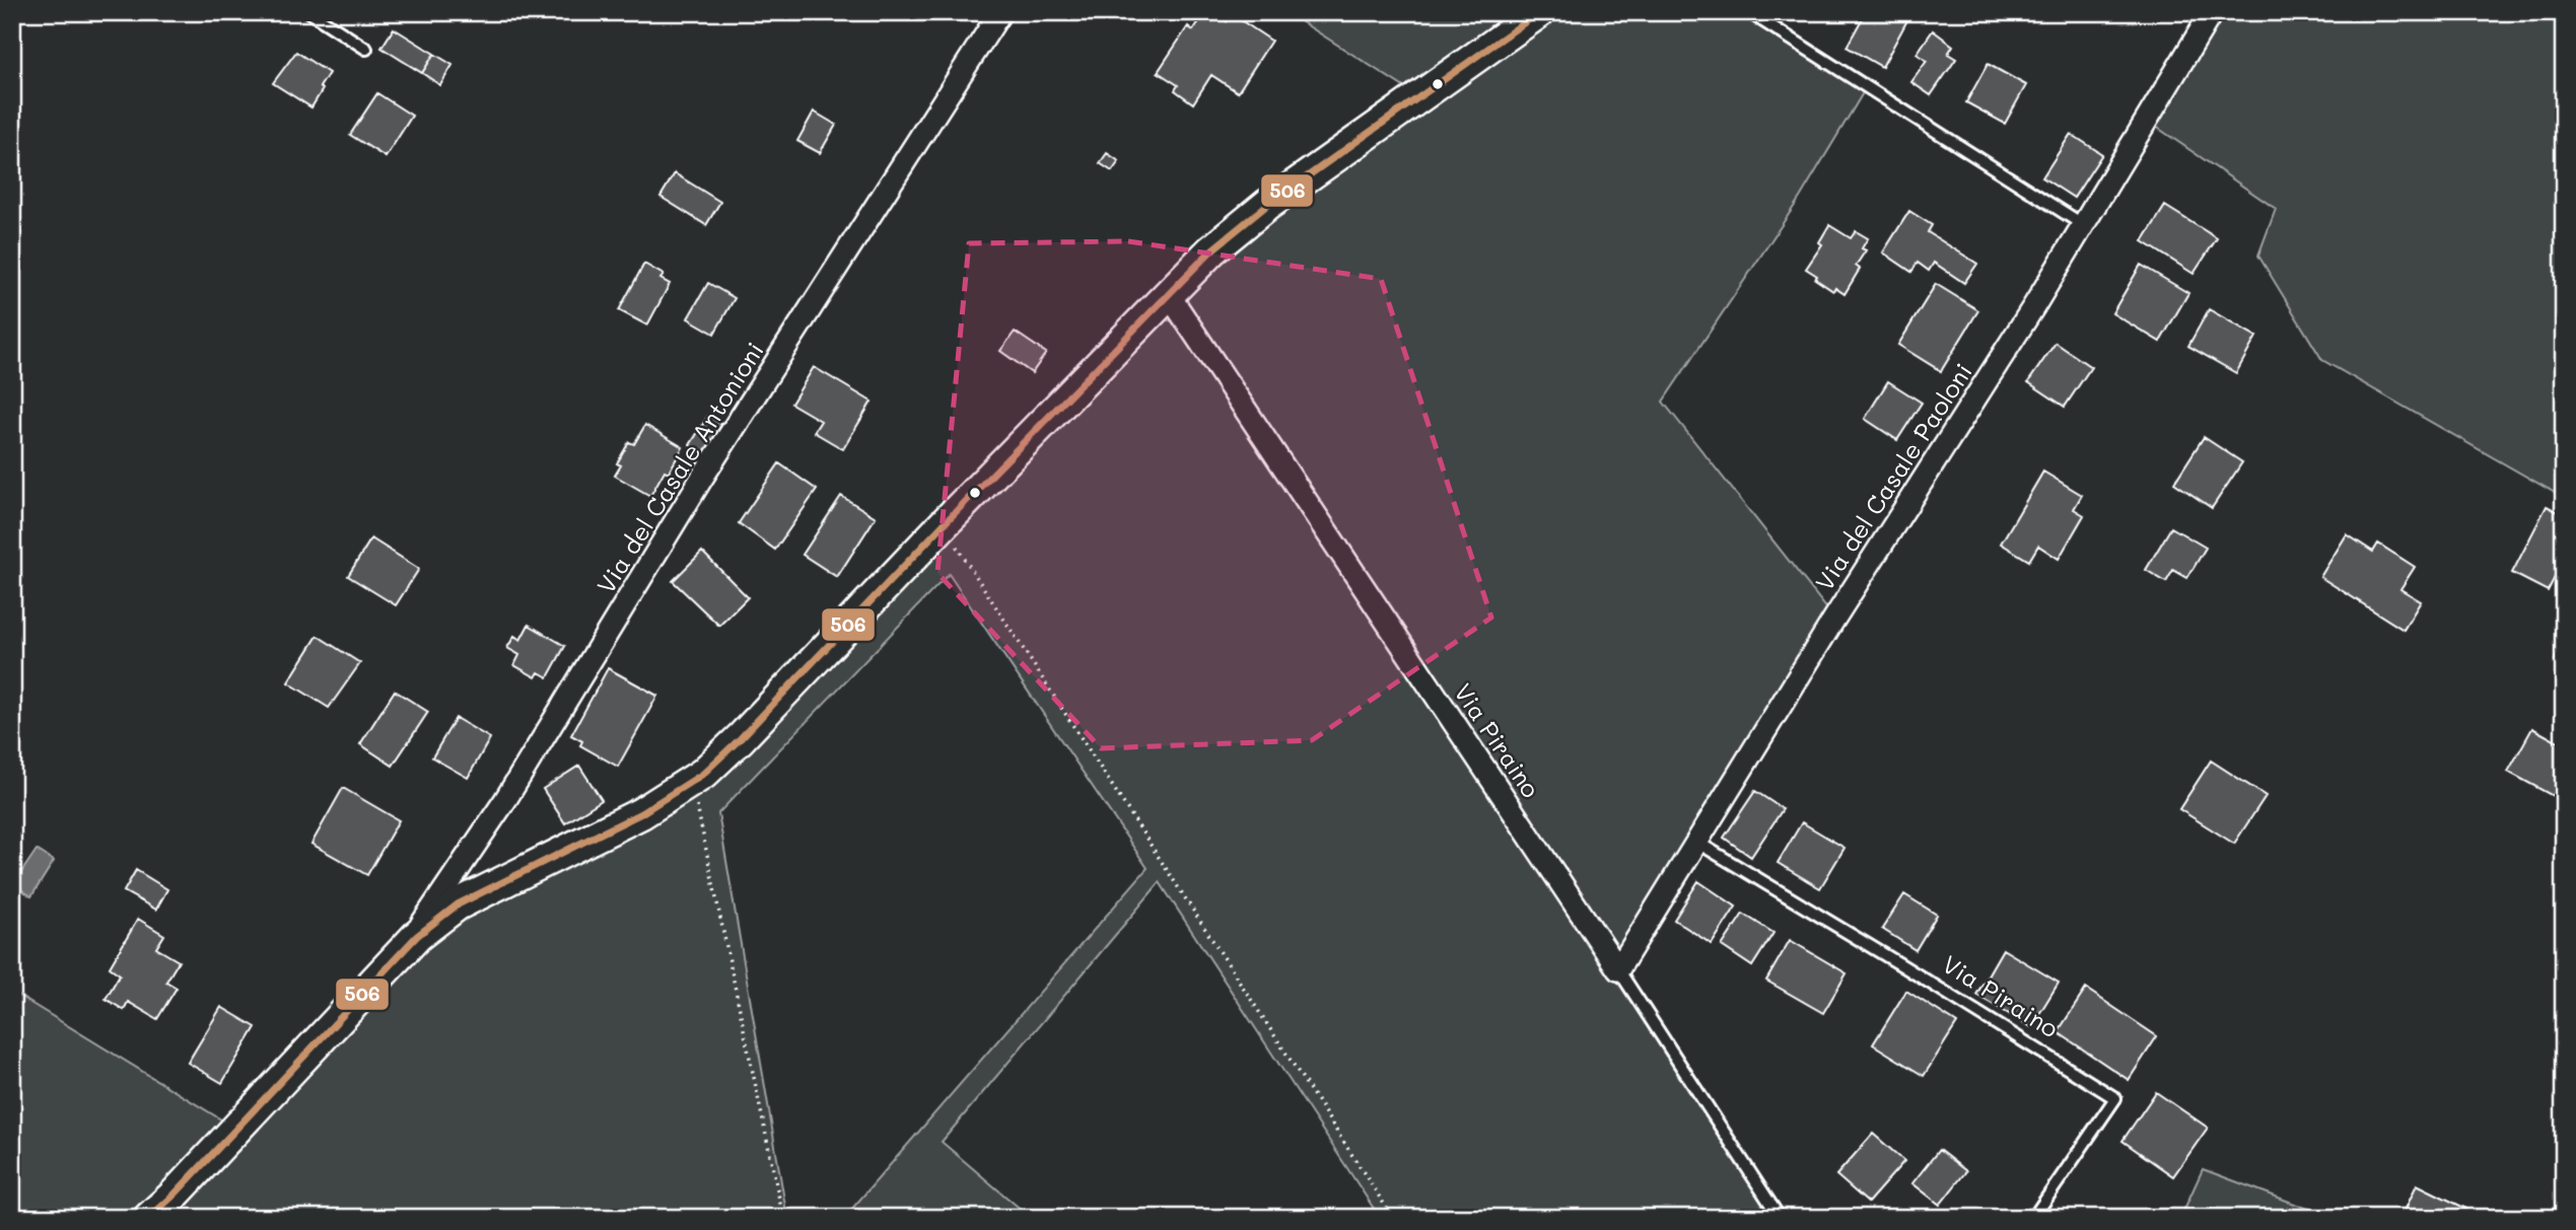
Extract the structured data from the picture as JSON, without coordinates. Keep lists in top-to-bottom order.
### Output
{
  "streets": {
    "street": ["Via del Casale Antonioni", "Via del Casale Paoloni", "Via Piraino"]
  },
  "crossings": [
    ["Via del Casale Paoloni", "Via Piraino"]
  ],
  "lines": ["transit line 506"]
}
